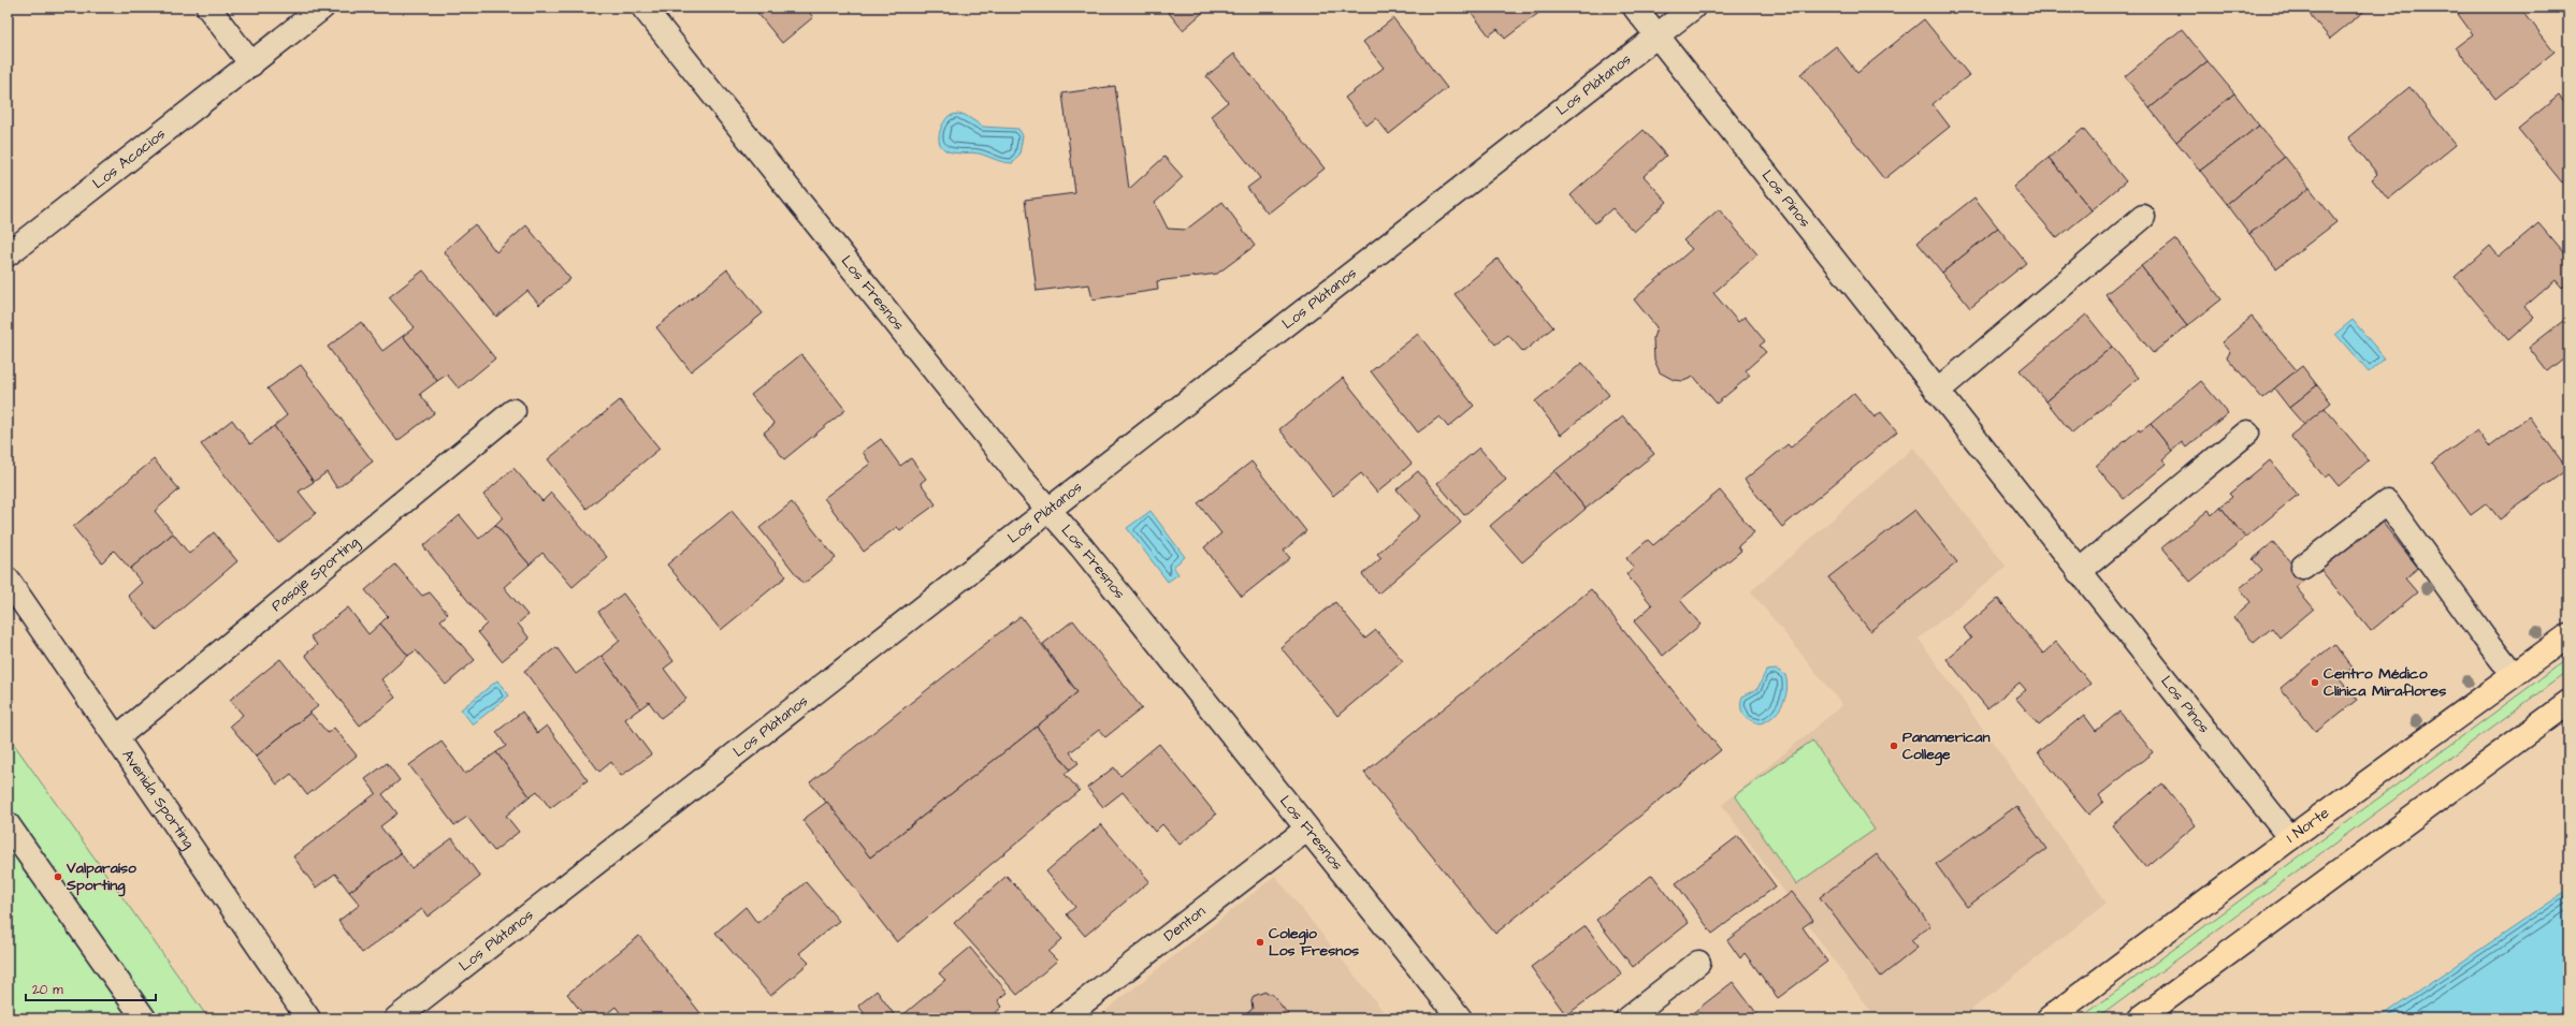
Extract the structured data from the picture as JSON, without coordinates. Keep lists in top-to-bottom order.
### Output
{
  "streets": {
    "main road": ["1 Norte"],
    "street": [
      "Los Plátanos",
      "Los Acacios",
      "Los Pinos",
      "Los Fresnos",
      "Pasaje Sporting",
      "Avenida Sporting",
      "Denton"
    ]
  },
  "crossings": [
    ["Los Plátanos", "Los Pinos"],
    ["Los Plátanos", "Los Fresnos"],
    ["Los Pinos", "1 Norte"],
    ["Los Fresnos", "Denton"],
    ["Pasaje Sporting", "Avenida Sporting"]
  ],
  "places": [
    "Centro Médico Clínica Miraflores",
    "Panamerican College",
    "Valparaíso Sporting",
    "Colegio Los Fresnos"
  ],
  "scale_bar": "20 m"
}
